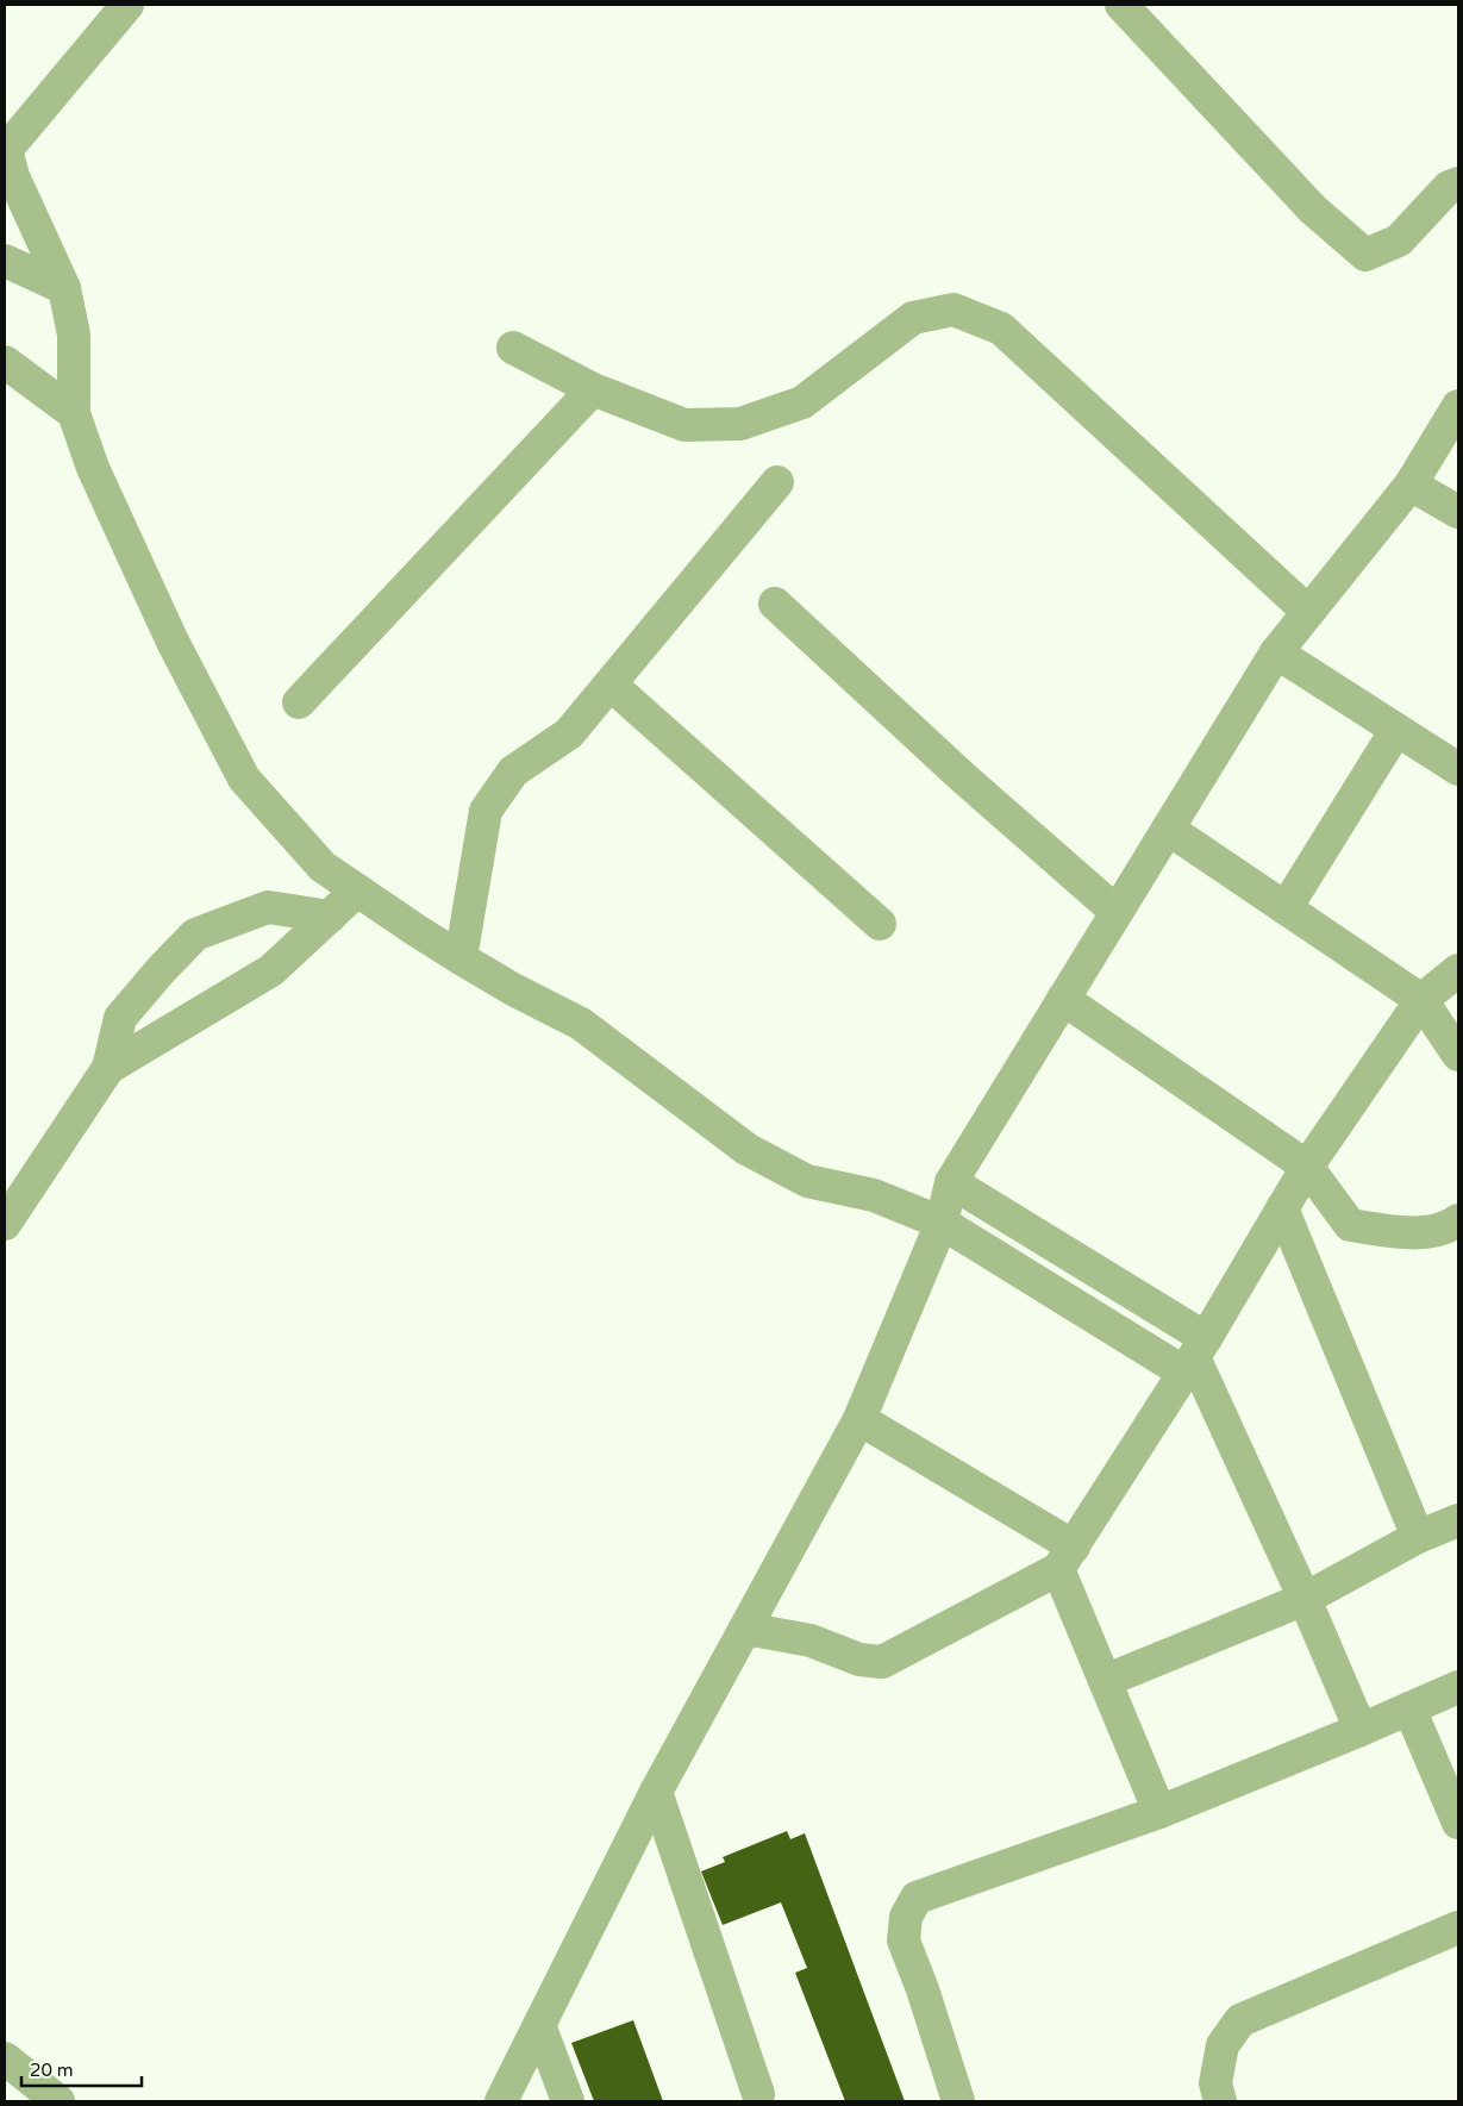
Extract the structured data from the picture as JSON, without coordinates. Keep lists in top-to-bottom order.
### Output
{
  "scale_bar": "20 m"
}
